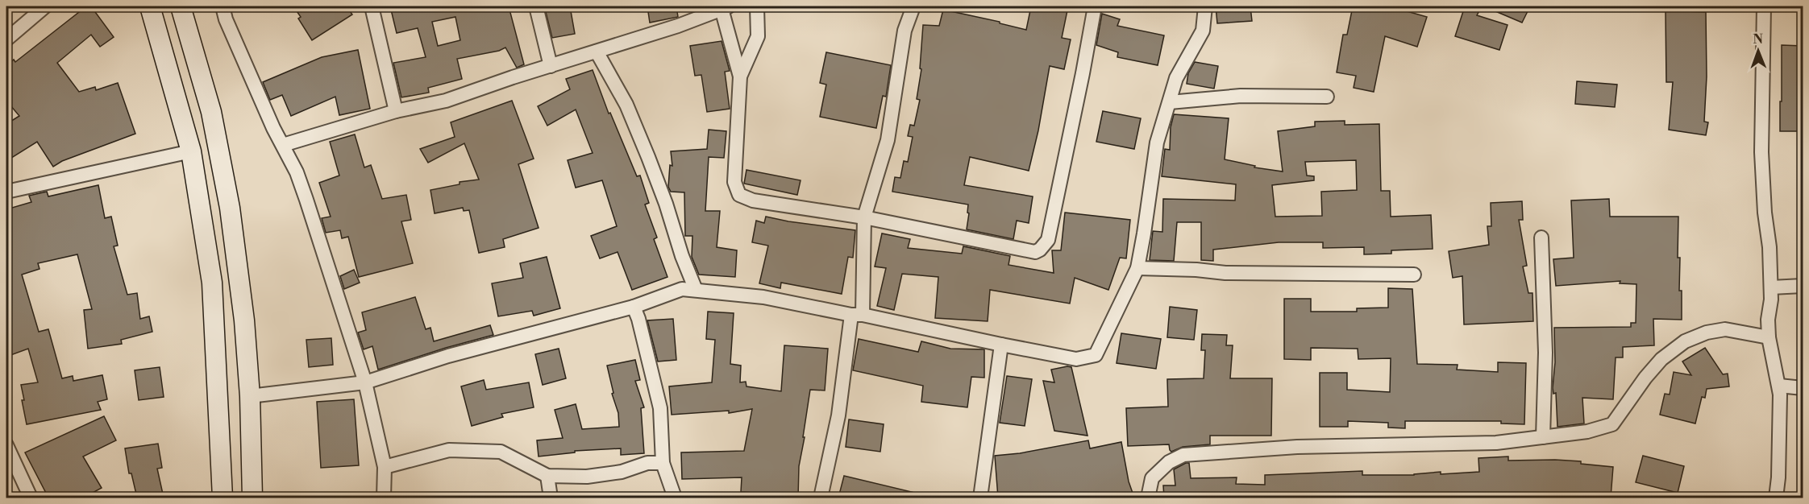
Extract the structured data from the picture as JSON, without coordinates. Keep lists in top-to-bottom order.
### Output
{
  "north": "top"
}
